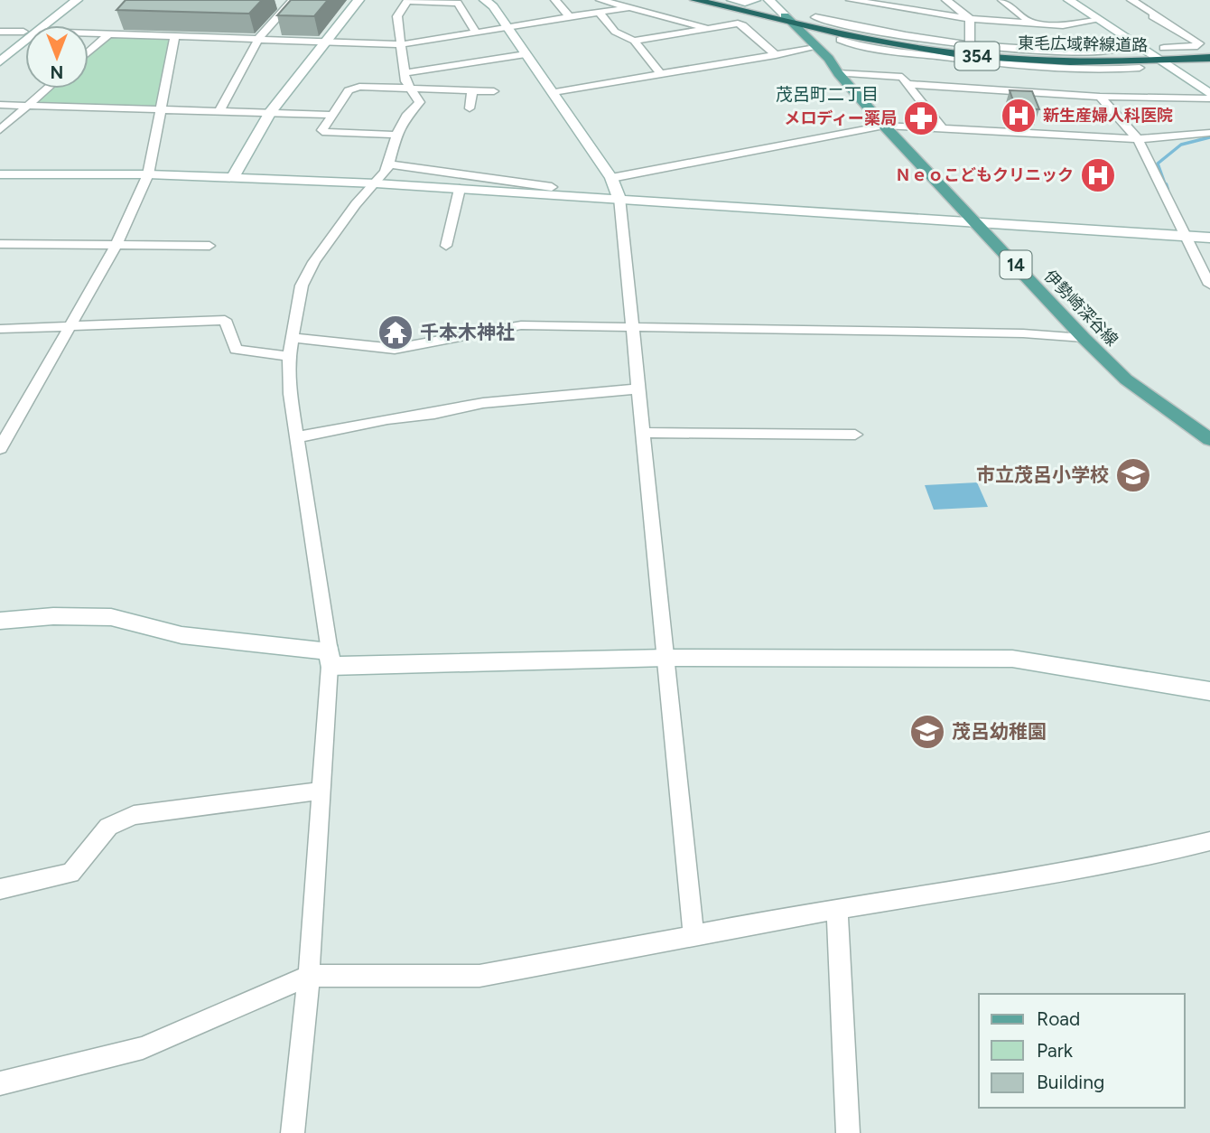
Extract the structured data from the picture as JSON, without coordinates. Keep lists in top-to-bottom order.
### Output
{
  "streets": {
    "highway": ["東毛広域幹線道路", "354"],
    "main road": ["14", "伊勢崎深谷線"]
  },
  "crossings": [
    ["東毛広域幹線道路", "伊勢崎深谷線"]
  ],
  "districts": ["茂呂町二丁目"],
  "places": {
    "hospital": ["新生産婦人科医院", "Ｎｅｏこどもクリニック"],
    "pharmacy": ["メロディー薬局"],
    "temple": ["千本木神社"],
    "school or university": ["市立茂呂小学校", "茂呂幼稚園"]
  },
  "legend": ["Road", "Park", "Building"],
  "north": "bottom"
}
